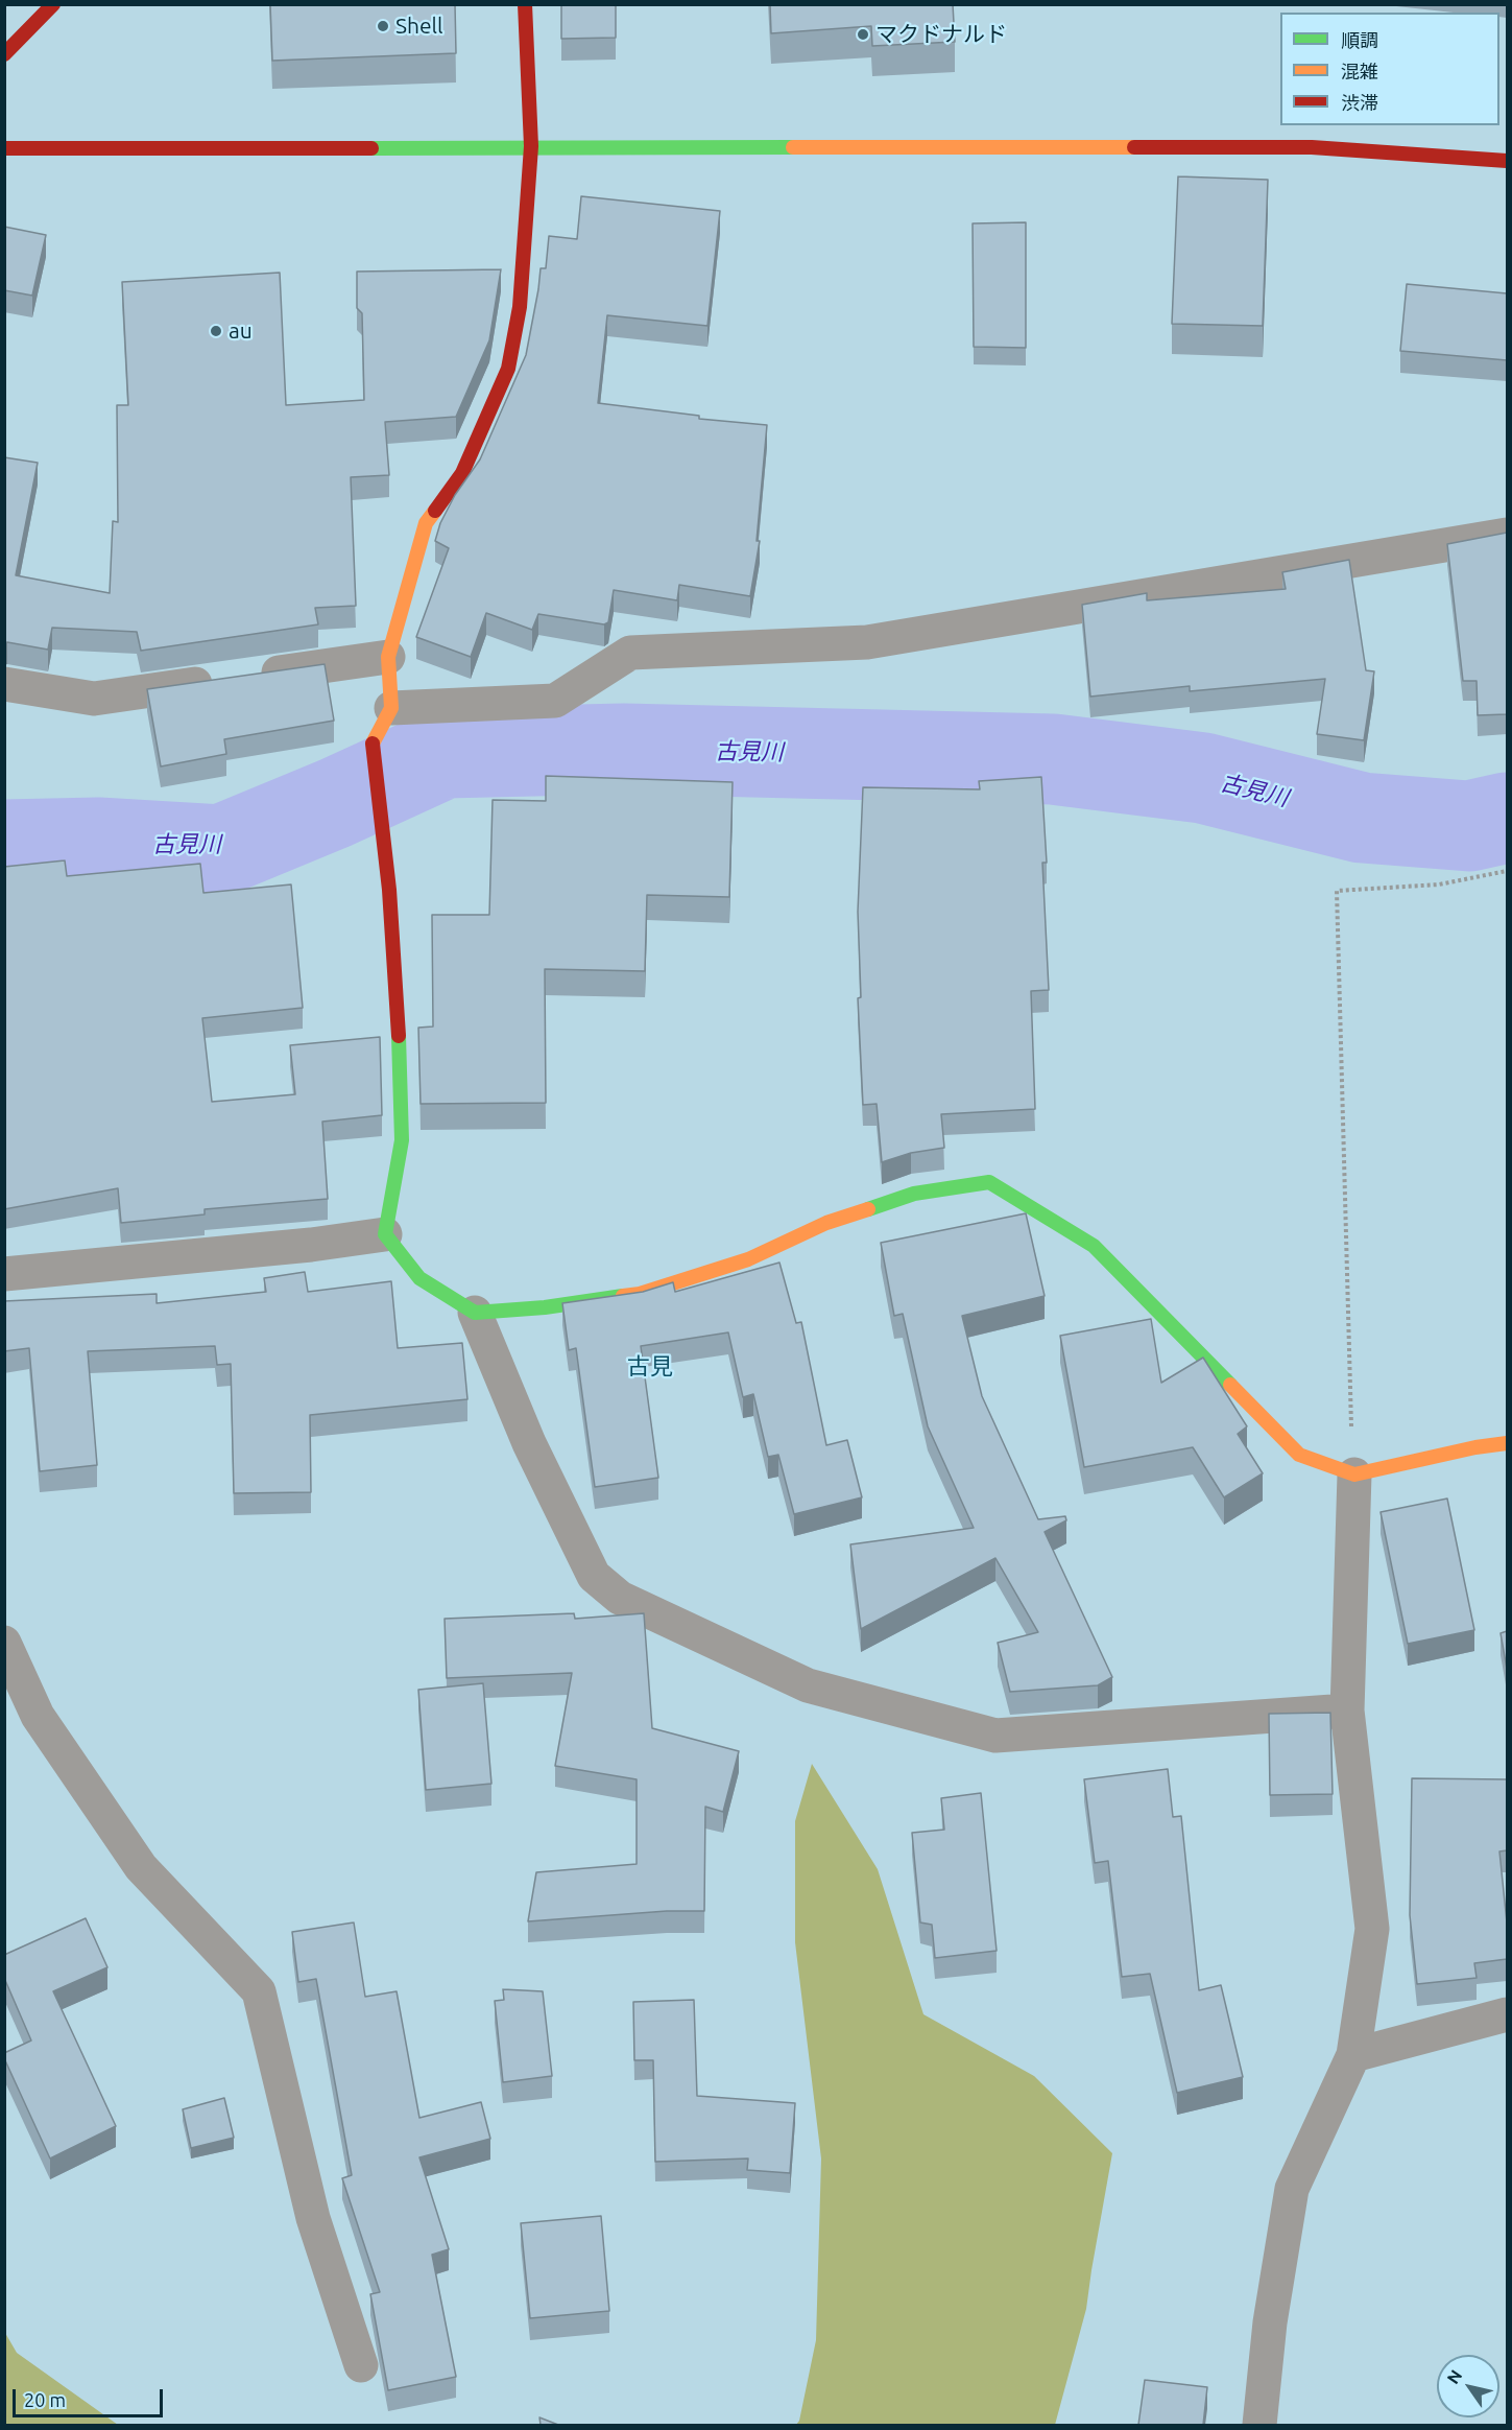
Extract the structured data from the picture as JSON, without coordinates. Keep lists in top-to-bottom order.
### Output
{
  "districts": ["古見"],
  "water": ["古見川"],
  "places": ["Shell", "マクドナルド", "au"],
  "legend": ["順調", "混雑", "渋滞"],
  "scale_bar": "20 m",
  "north": "top left"
}
